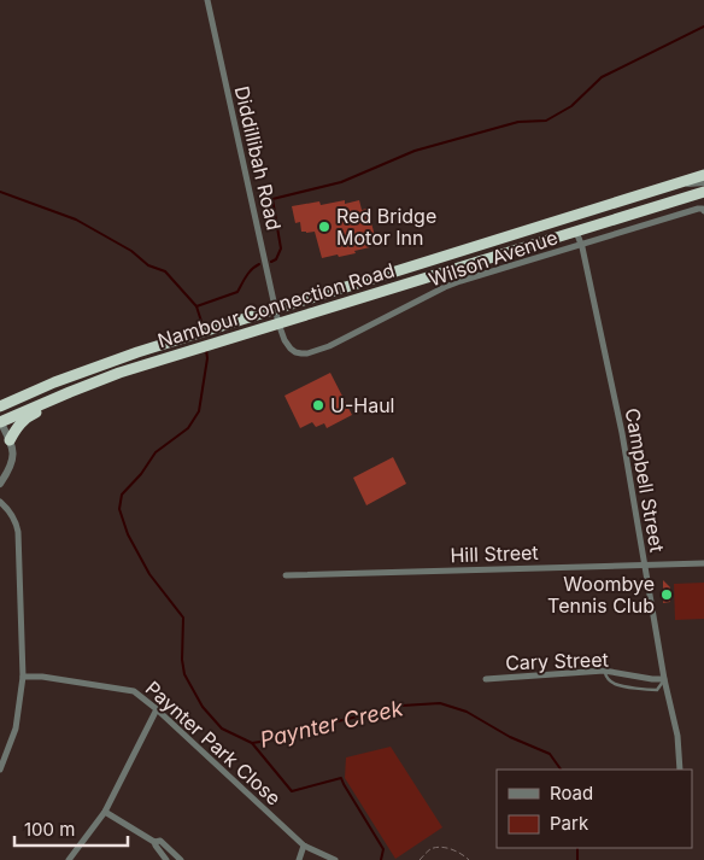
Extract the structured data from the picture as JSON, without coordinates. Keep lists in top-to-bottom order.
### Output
{
  "streets": {
    "highway": ["Nambour Connection Road"],
    "street": [
      "Diddillibah Road",
      "Wilson Avenue",
      "Campbell Street",
      "Hill Street",
      "Cary Street",
      "Paynter Park Close"
    ]
  },
  "crossings": [
    ["Diddillibah Road", "Wilson Avenue"],
    ["Diddillibah Road", "Nambour Connection Road"],
    ["Wilson Avenue", "Nambour Connection Road"],
    ["Wilson Avenue", "Campbell Street"],
    ["Nambour Connection Road", "Campbell Street"],
    ["Campbell Street", "Hill Street"],
    ["Campbell Street", "Cary Street"]
  ],
  "water": ["Paynter Creek"],
  "places": ["Red Bridge Motor Inn", "U-Haul", "Woombye Tennis Club"],
  "legend": ["Road", "Park"],
  "scale_bar": "100 m"
}
